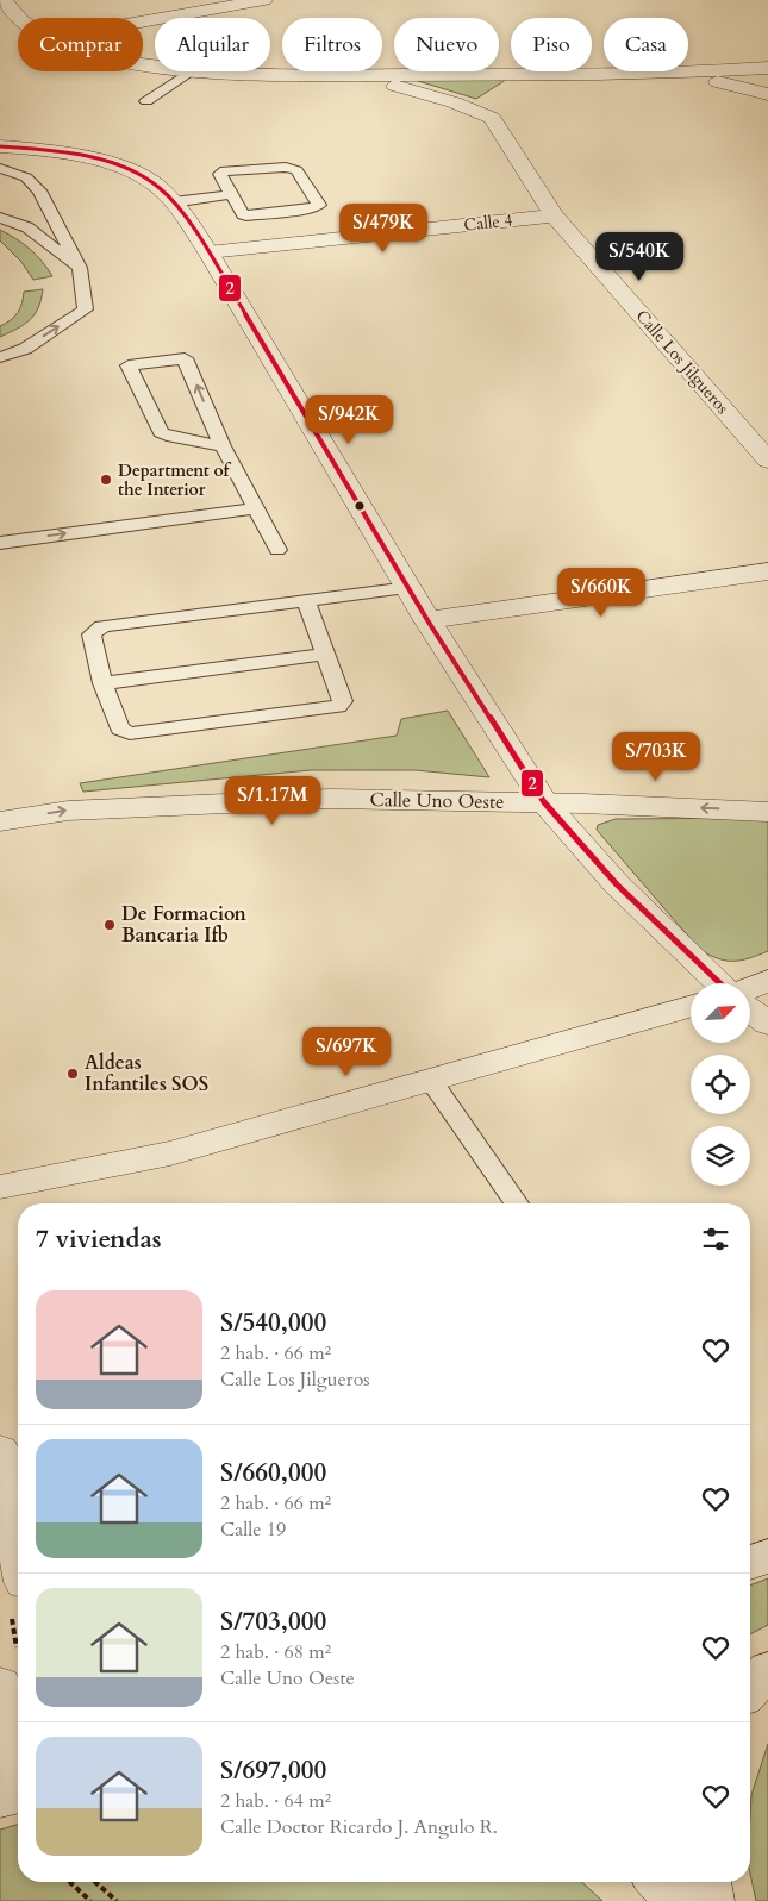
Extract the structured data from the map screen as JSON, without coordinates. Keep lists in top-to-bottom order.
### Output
{
  "streets": {
    "street": ["Calle 4", "Calle Los Jilgueros", "Calle Uno Oeste"]
  },
  "crossings": [
    ["Calle 4", "Calle Los Jilgueros"]
  ],
  "places": ["Department of the Interior", "De Formacion Bancaria Ifb", "Aldeas Infantiles SOS"],
  "lines": ["transit line 2"],
  "north": "top right",
  "page": {
    "chip": [
      "Comprar",
      "Alquilar",
      "Filtros",
      "Nuevo",
      "Piso",
      "Casa"
    ],
    "price": [
      "S/479K",
      "S/540K",
      "S/942K",
      "S/660K",
      "S/703K",
      "S/1.17M",
      "S/697K"
    ],
    "heading": "7 viviendas",
    "list": [
      {
        "name": "S/540,000",
        "note": "2 hab. · 66 m² · Calle Los Jilgueros"
      },
      {
        "name": "S/660,000",
        "note": "2 hab. · 66 m² · Calle 19"
      },
      {
        "name": "S/703,000",
        "note": "2 hab. · 68 m² · Calle Uno Oeste"
      },
      {
        "name": "S/697,000",
        "note": "2 hab. · 64 m² · Calle Doctor Ricardo J. Angulo R."
      }
    ]
  }
}
